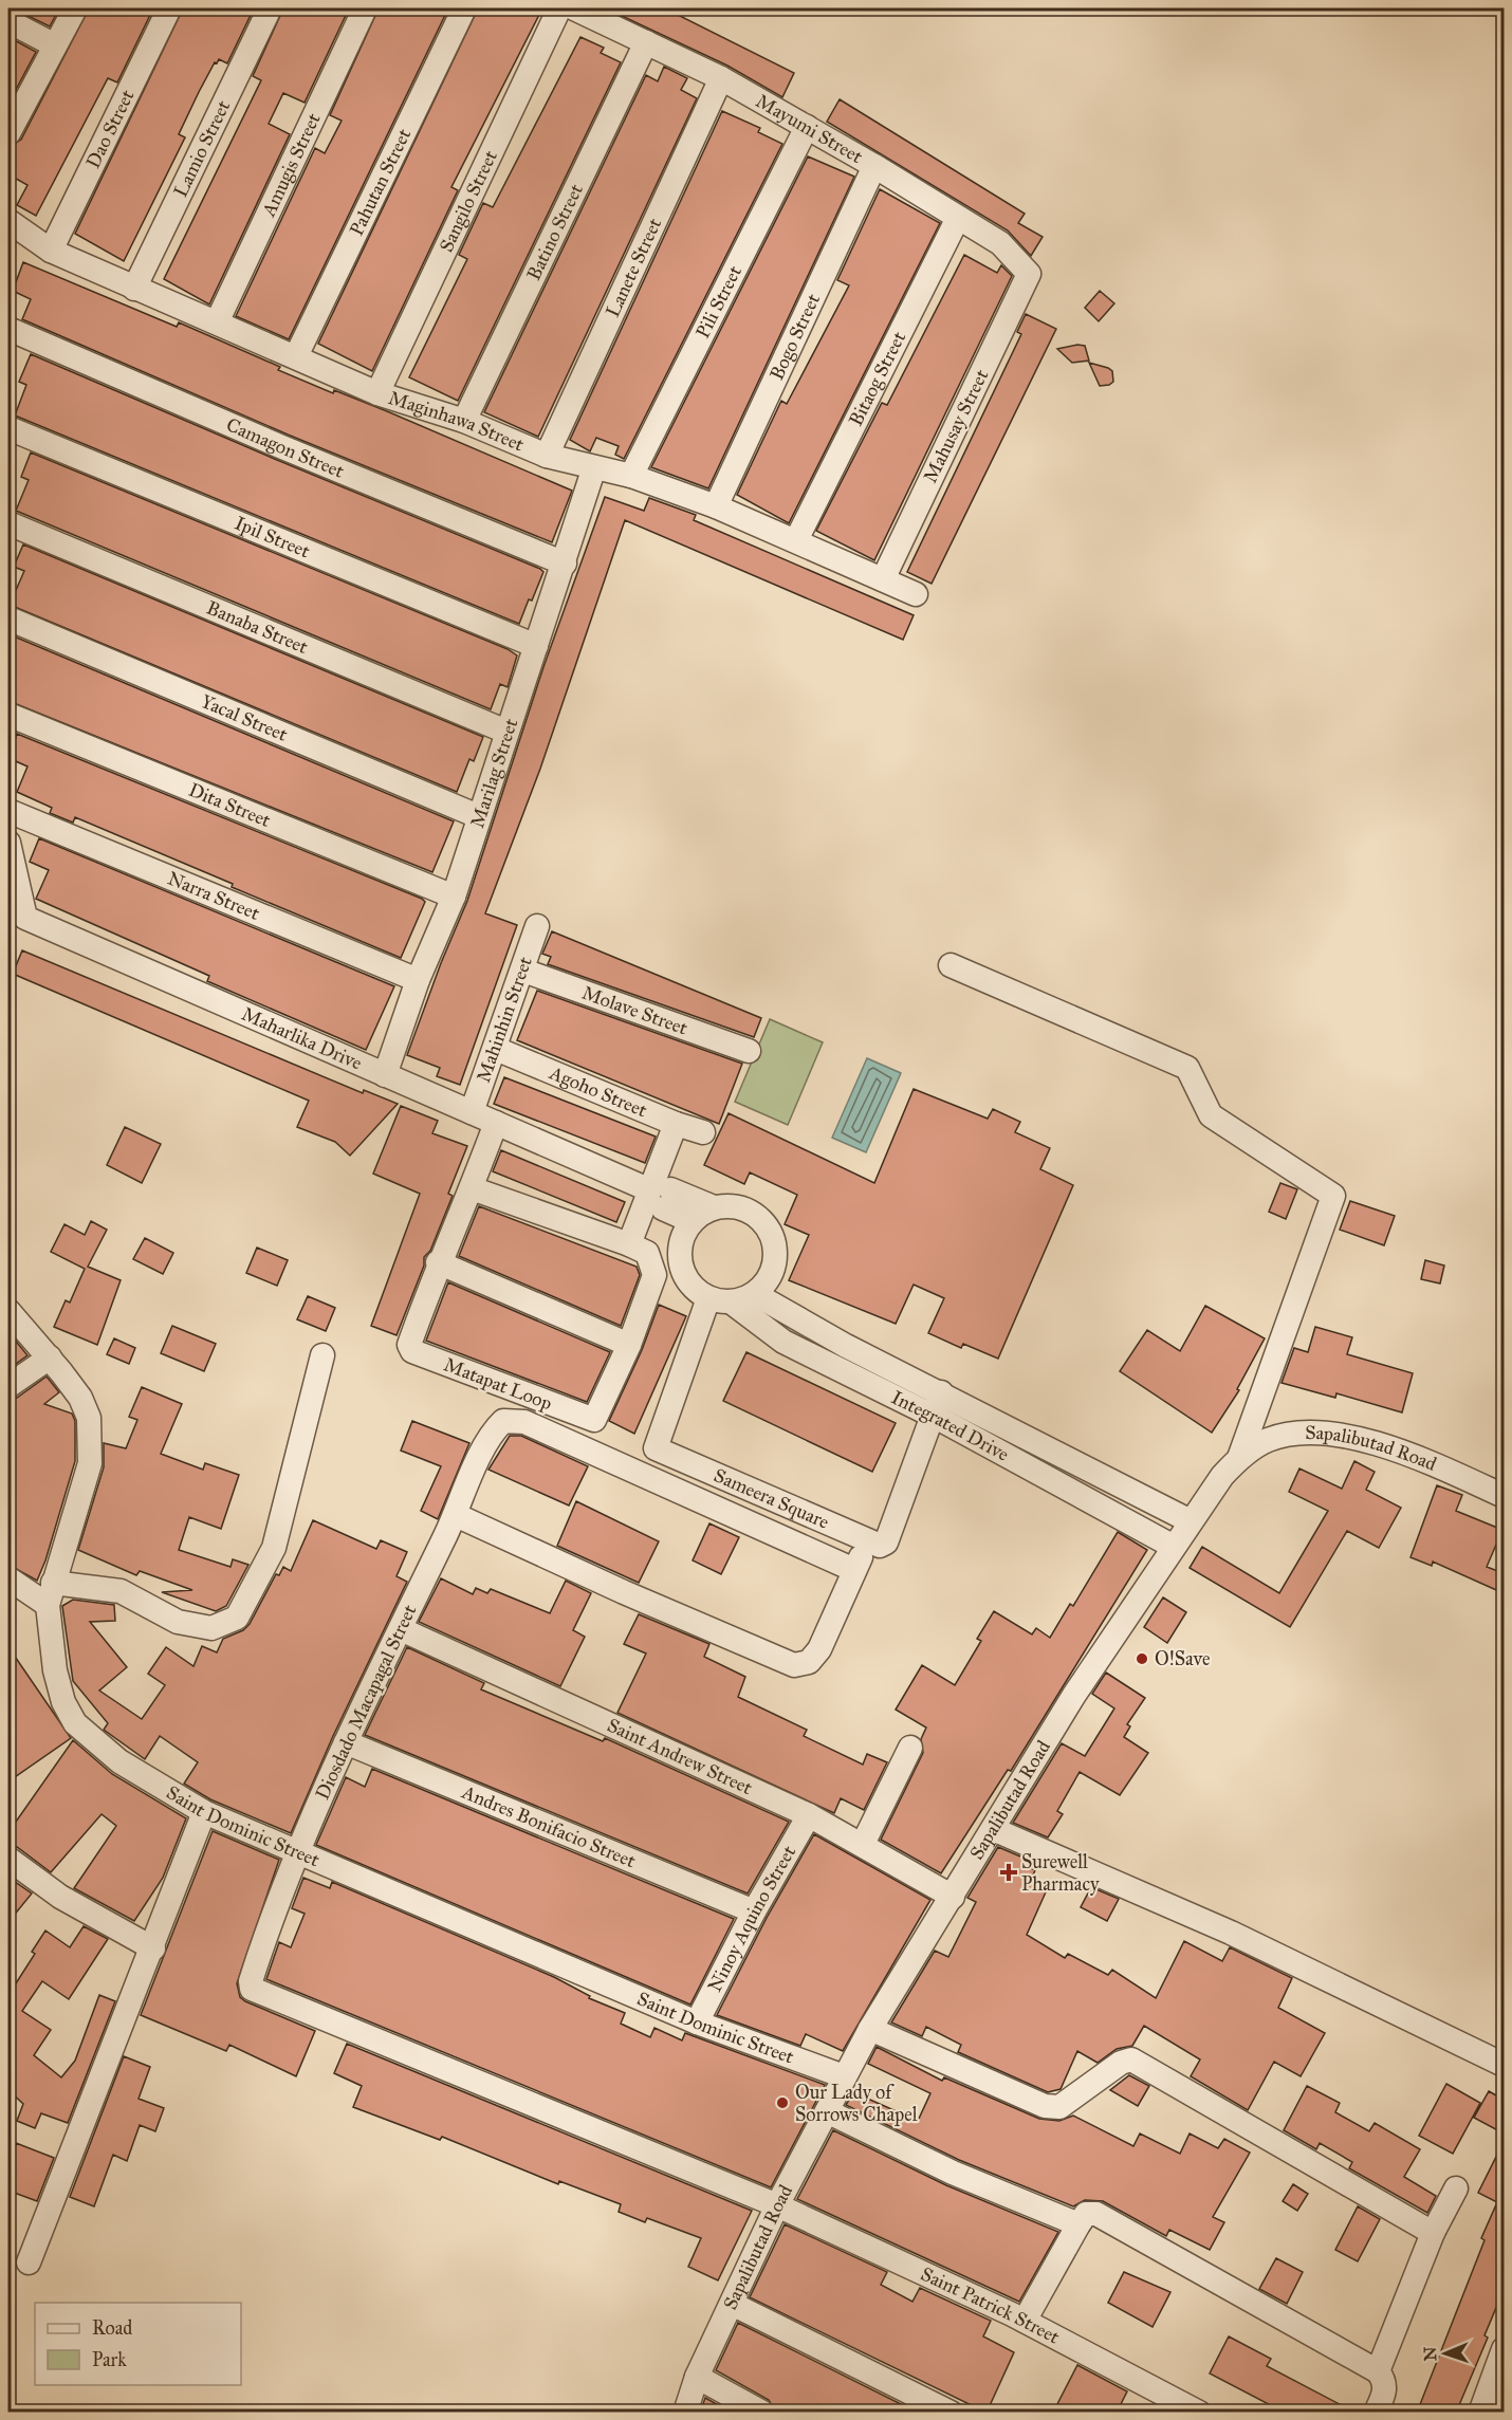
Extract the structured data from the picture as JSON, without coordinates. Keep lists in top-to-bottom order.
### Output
{
  "streets": {
    "street": [
      "Dao Street",
      "Mayumi Street",
      "Lamio Street",
      "Amugis Street",
      "Pahutan Street",
      "Sangilo Street",
      "Batino Street",
      "Lanete Street",
      "Pili Street",
      "Bogo Street",
      "Bitaog Street",
      "Maginhawa Street",
      "Mahusay Street",
      "Camagon Street",
      "Ipil Street",
      "Banaba Street",
      "Yacal Street",
      "Marilag Street",
      "Dita Street",
      "Narra Street",
      "Molave Street",
      "Mahinhin Street",
      "Maharlika Drive",
      "Agoho Street",
      "Matapat Loop",
      "Integrated Drive",
      "Sapalibutad Road",
      "Sameera Square",
      "Diosdado Macapagal Street",
      "Saint Andrew Street",
      "Saint Dominic Street",
      "Andres Bonifacio Street",
      "Ninoy Aquino Street",
      "Saint Patrick Street"
    ]
  },
  "crossings": [
    ["Dao Street", "Maginhawa Street"],
    ["Mayumi Street", "Batino Street"],
    ["Mayumi Street", "Lanete Street"],
    ["Mayumi Street", "Pili Street"],
    ["Mayumi Street", "Bogo Street"],
    ["Mayumi Street", "Bitaog Street"],
    ["Mayumi Street", "Mahusay Street"],
    ["Lamio Street", "Maginhawa Street"],
    ["Amugis Street", "Maginhawa Street"],
    ["Pahutan Street", "Maginhawa Street"],
    ["Sangilo Street", "Maginhawa Street"],
    ["Batino Street", "Maginhawa Street"],
    ["Lanete Street", "Maginhawa Street"],
    ["Pili Street", "Maginhawa Street"],
    ["Bogo Street", "Maginhawa Street"],
    ["Bitaog Street", "Maginhawa Street"],
    ["Maginhawa Street", "Mahusay Street"],
    ["Maginhawa Street", "Marilag Street"],
    ["Camagon Street", "Marilag Street"],
    ["Ipil Street", "Marilag Street"],
    ["Banaba Street", "Marilag Street"],
    ["Yacal Street", "Marilag Street"],
    ["Marilag Street", "Dita Street"],
    ["Marilag Street", "Narra Street"],
    ["Marilag Street", "Maharlika Drive"],
    ["Molave Street", "Mahinhin Street"],
    ["Mahinhin Street", "Maharlika Drive"],
    ["Mahinhin Street", "Agoho Street"],
    ["Maharlika Drive", "Matapat Loop"],
    ["Integrated Drive", "Sapalibutad Road"],
    ["Integrated Drive", "Sameera Square"],
    ["Sapalibutad Road", "Diosdado Macapagal Street"],
    ["Sapalibutad Road", "Saint Andrew Street"],
    ["Sapalibutad Road", "Saint Dominic Street"],
    ["Sapalibutad Road", "Saint Patrick Street"],
    ["Diosdado Macapagal Street", "Saint Andrew Street"],
    ["Diosdado Macapagal Street", "Saint Dominic Street"],
    ["Diosdado Macapagal Street", "Andres Bonifacio Street"],
    ["Diosdado Macapagal Street", "Saint Patrick Street"],
    ["Saint Andrew Street", "Ninoy Aquino Street"],
    ["Saint Dominic Street", "Ninoy Aquino Street"],
    ["Andres Bonifacio Street", "Ninoy Aquino Street"]
  ],
  "places": {
    "other": ["O!Save", "Our Lady of Sorrows Chapel"],
    "health": ["Surewell Pharmacy"]
  },
  "legend": ["Road", "Park"],
  "north": "left"
}
